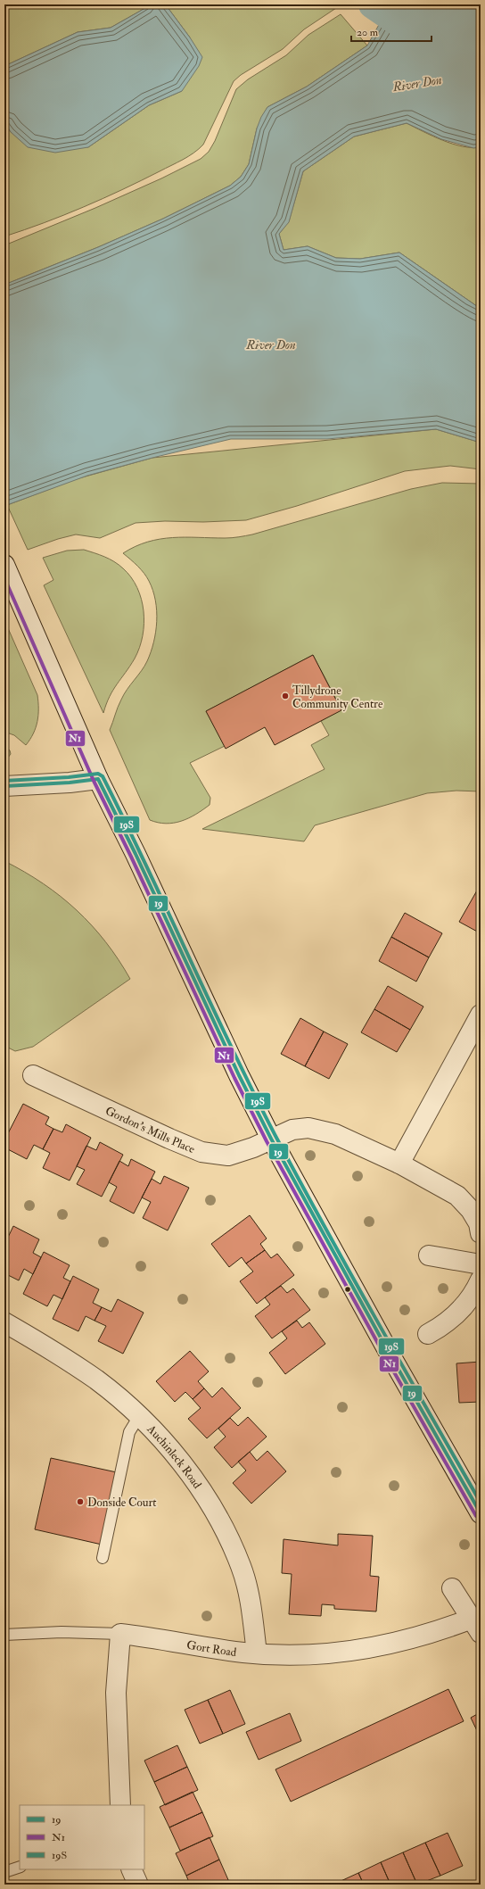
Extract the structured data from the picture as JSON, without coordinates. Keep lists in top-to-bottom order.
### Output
{
  "streets": {
    "street": ["Gordon's Mills Place", "Auchinleck Road", "Gort Road"]
  },
  "crossings": [
    ["Auchinleck Road", "Gort Road"]
  ],
  "water": ["River Don"],
  "places": ["Tillydrone Community Centre", "Donside Court"],
  "lines": ["transit line N1", "transit line 19S", "transit line 19"],
  "legend": ["19", "N1", "19S"],
  "scale_bar": "20 m"
}
